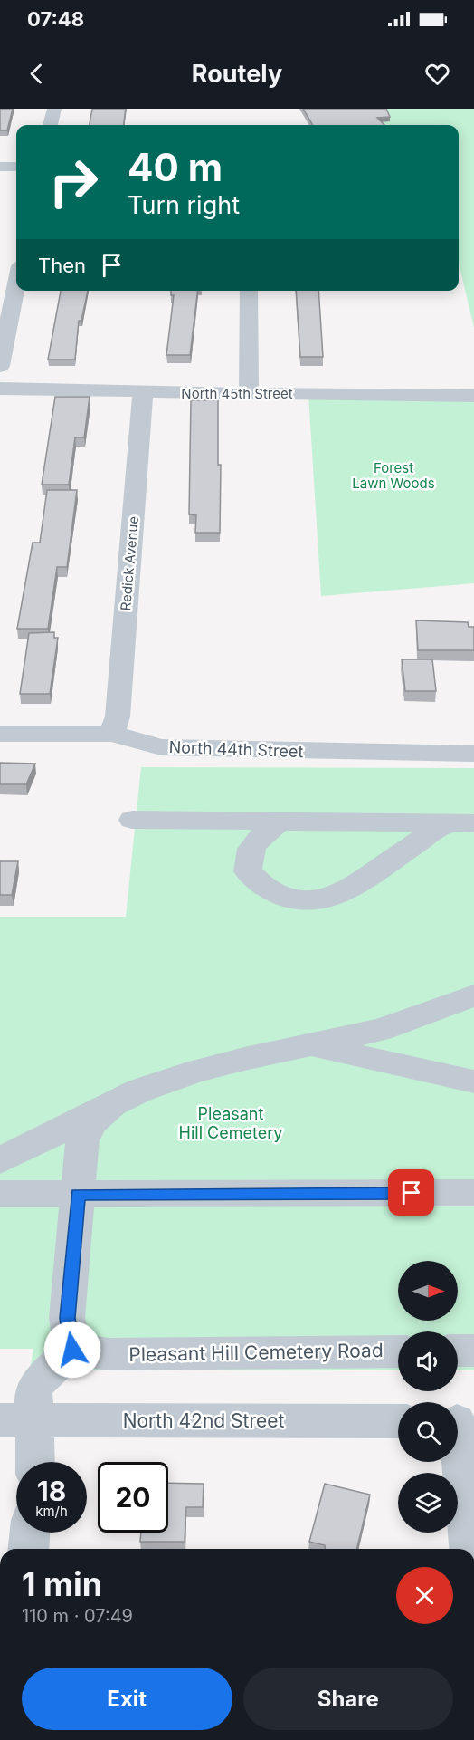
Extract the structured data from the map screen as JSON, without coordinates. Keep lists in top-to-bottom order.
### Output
{
  "streets": {
    "street": [
      "North 45th Street",
      "Redick Avenue",
      "North 44th Street",
      "Pleasant Hill Cemetery Road",
      "North 42nd Street"
    ]
  },
  "crossings": [
    ["North 45th Street", "Redick Avenue"],
    ["Redick Avenue", "North 44th Street"]
  ],
  "parks": ["Forest Lawn Woods", "Pleasant Hill Cemetery"],
  "north": "right",
  "page": {
    "status": "07:48",
    "header": "Routely",
    "turn": ["40 m", "Turn right"],
    "then": "Then",
    "speed": "18 km/h",
    "limit": "20",
    "heading": ["1 min", "110 m · 07:49"],
    "buttons": ["Exit", "Share"]
  }
}
